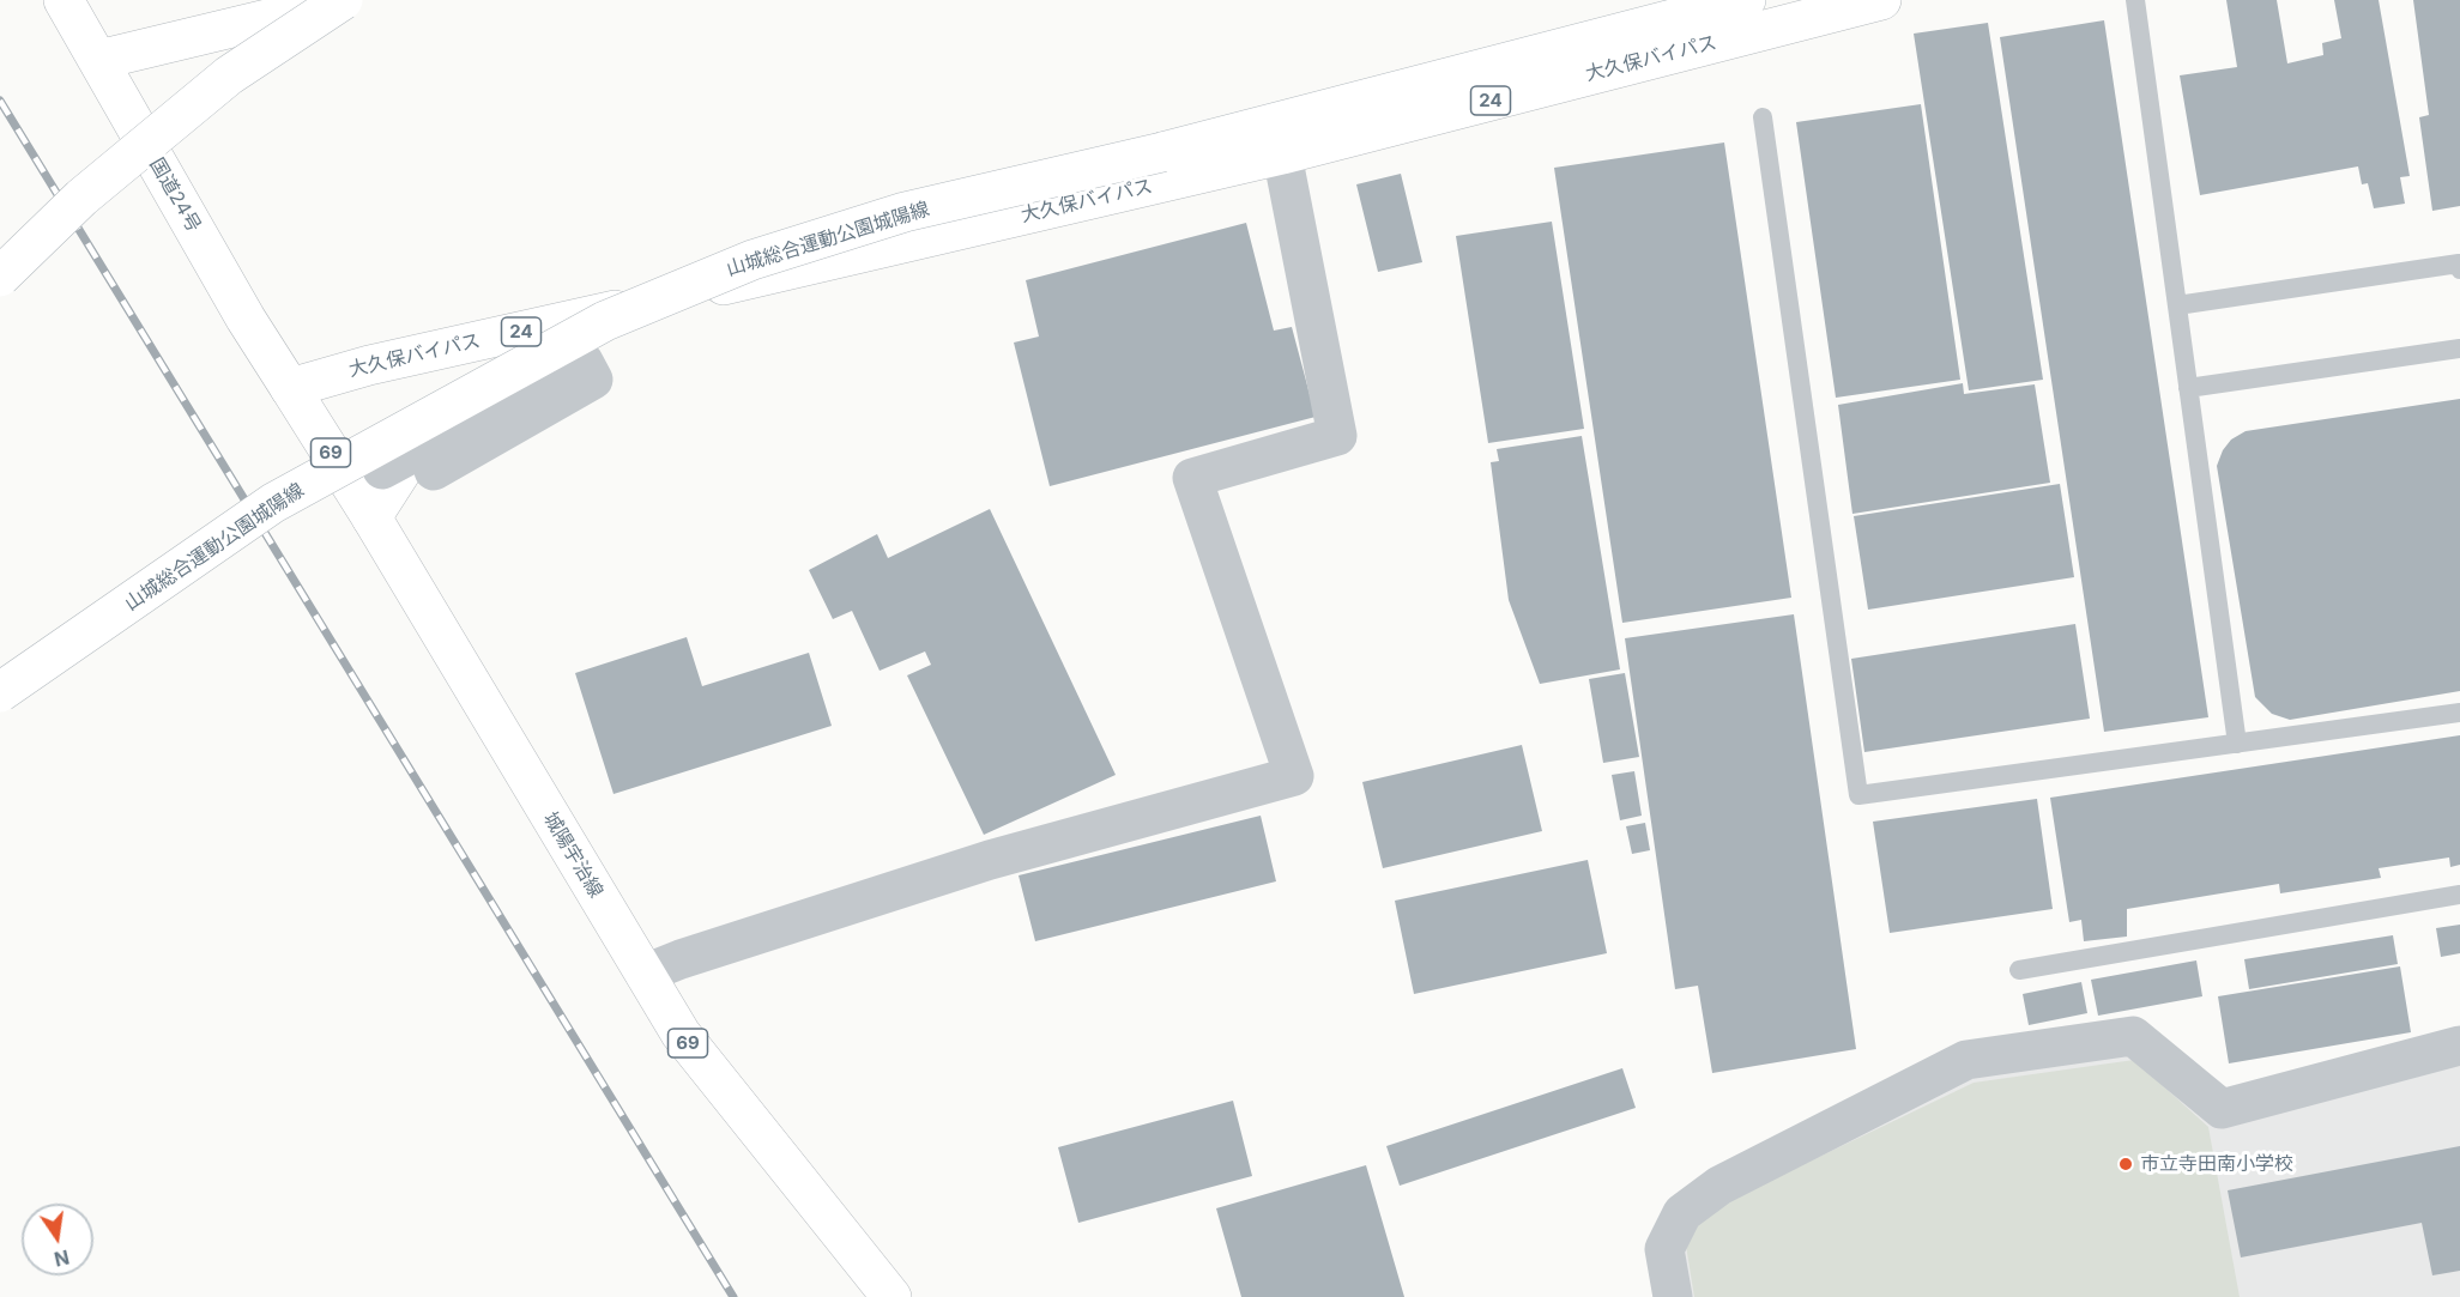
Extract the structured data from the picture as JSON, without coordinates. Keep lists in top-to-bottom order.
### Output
{
  "streets": {
    "main road": [
      "大久保バイパス",
      "24",
      "国道24号",
      "山城総合運動公園城陽線",
      "69",
      "城陽宇治線"
    ]
  },
  "crossings": [
    ["大久保バイパス", "国道24号"],
    ["大久保バイパス", "城陽宇治線"],
    ["国道24号", "城陽宇治線"]
  ],
  "places": ["市立寺田南小学校"],
  "north": "bottom"
}
